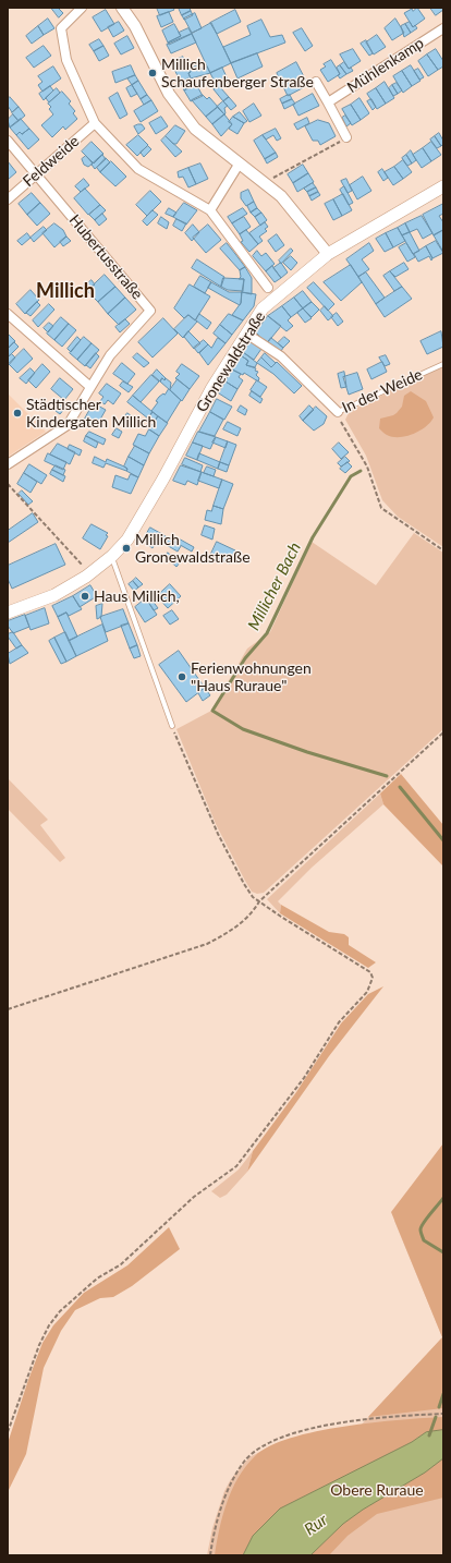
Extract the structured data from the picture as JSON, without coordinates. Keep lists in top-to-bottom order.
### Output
{
  "streets": {
    "main road": ["Gronewaldstraße"],
    "street": [
      "Mühlenkamp",
      "Feldweide",
      "Hubertusstraße",
      "In der Weide"
    ]
  },
  "crossings": [
    ["Feldweide", "Hubertusstraße"],
    ["Gronewaldstraße", "In der Weide"]
  ],
  "districts": ["Millich"],
  "water": ["Millicher Bach", "Rur"],
  "parks": ["Obere Ruraue"],
  "places": [
    "Millich Schaufenberger Straße",
    "Städtischer Kindergaten Millich",
    "Millich Gronewaldstraße",
    "Haus Millich,",
    "Ferienwohnungen \"Haus Ruraue\""
  ]
}
